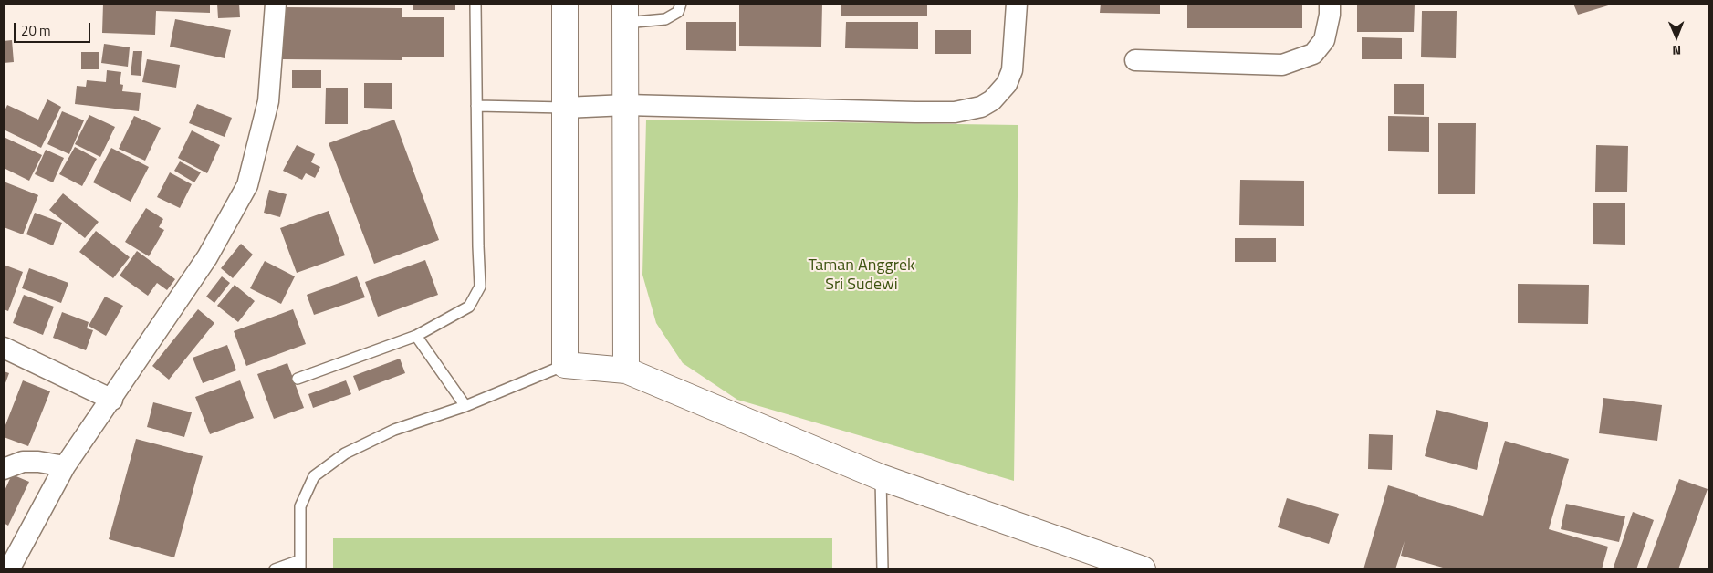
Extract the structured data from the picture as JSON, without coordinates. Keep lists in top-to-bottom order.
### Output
{
  "parks": ["Taman Anggrek Sri Sudewi"],
  "scale_bar": "20 m",
  "north": "bottom"
}
